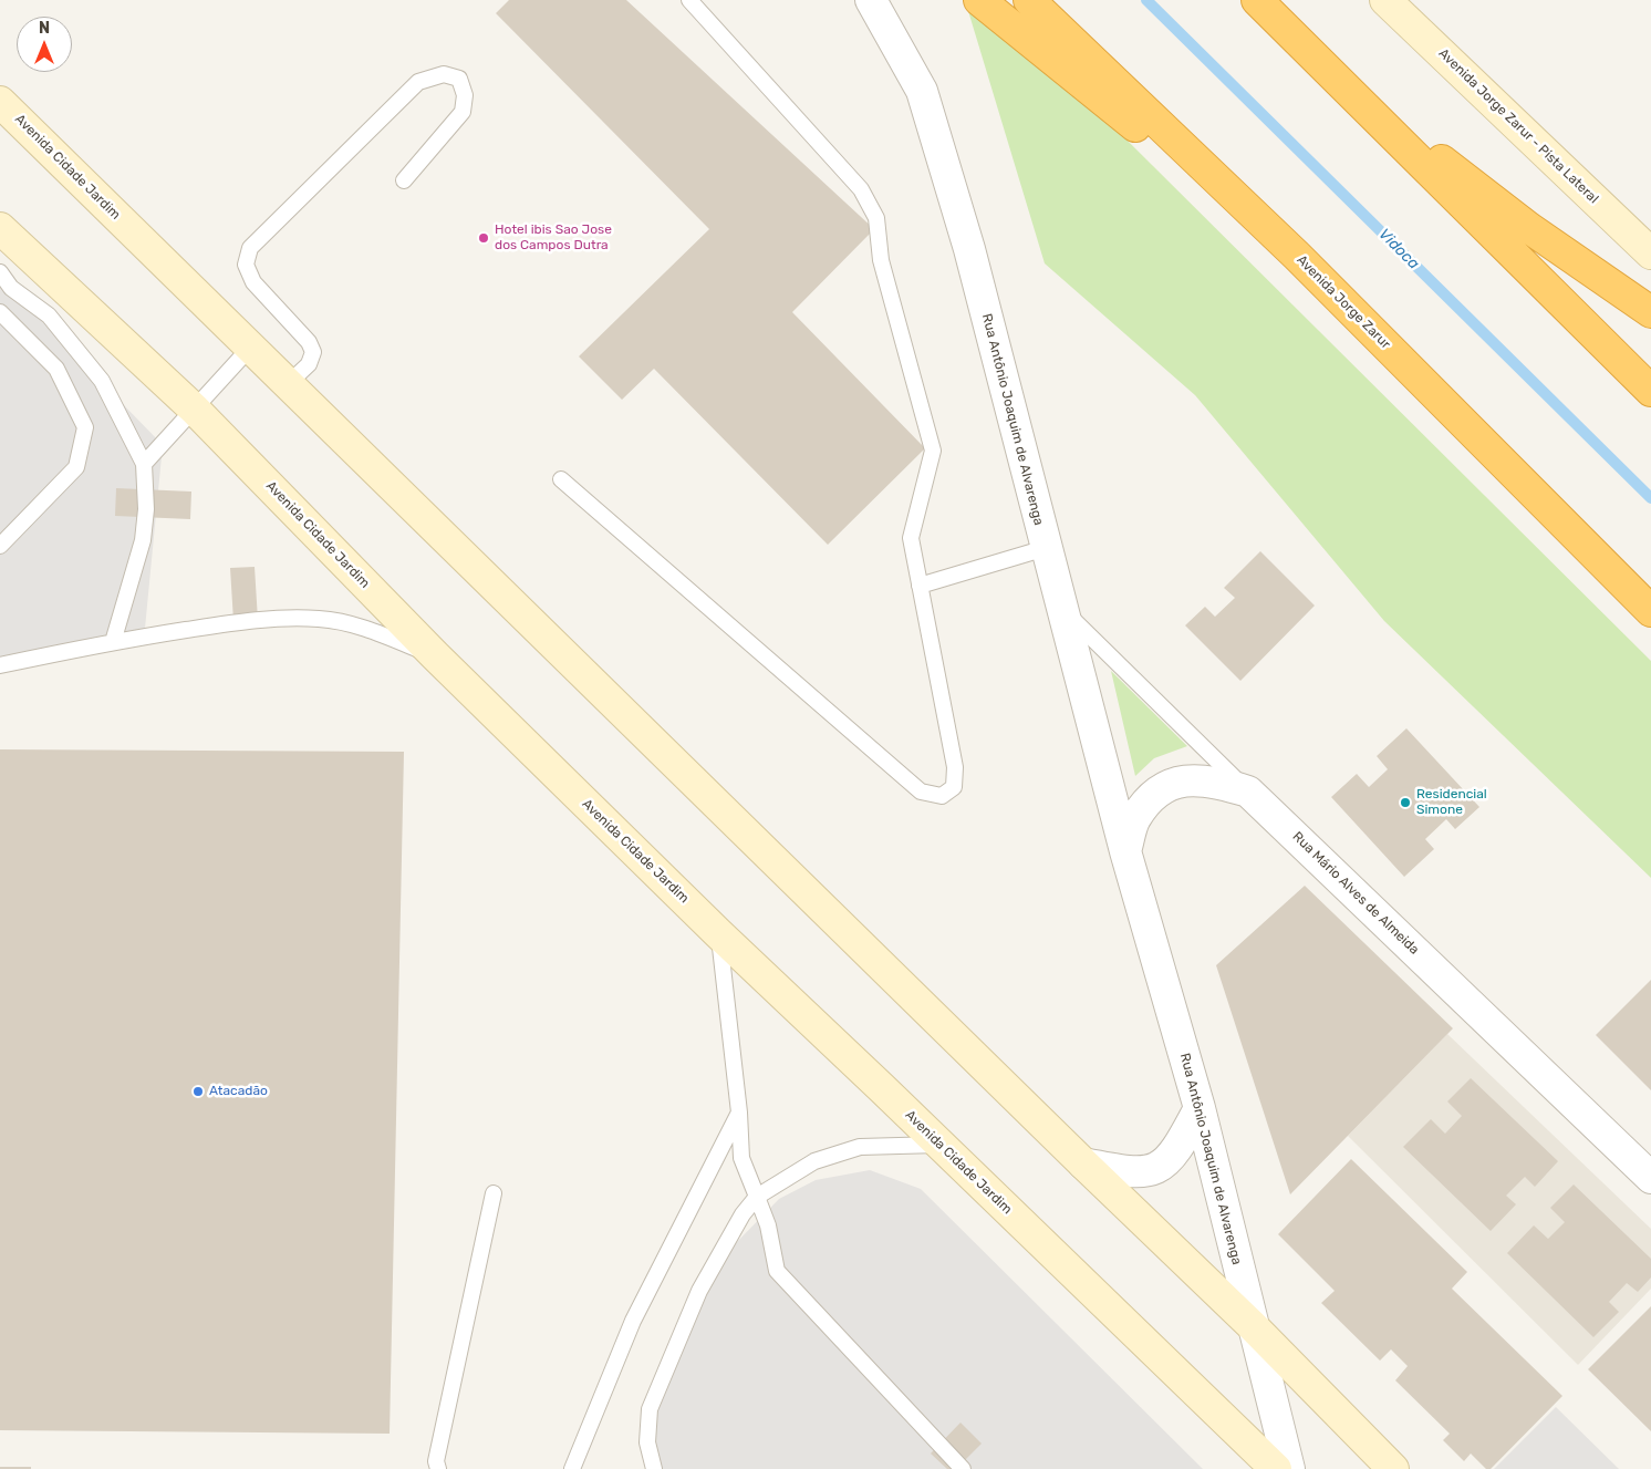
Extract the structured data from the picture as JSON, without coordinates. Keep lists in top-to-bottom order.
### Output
{
  "streets": {
    "highway": ["Avenida Jorge Zarur"],
    "main road": ["Avenida Jorge Zarur - Pista Lateral", "Avenida Cidade Jardim"],
    "street": ["Rua Antônio Joaquim de Alvarenga", "Rua Mário Alves de Almeida"]
  },
  "crossings": [
    ["Avenida Cidade Jardim", "Rua Antônio Joaquim de Alvarenga"],
    ["Rua Antônio Joaquim de Alvarenga", "Rua Mário Alves de Almeida"]
  ],
  "water": ["Vidoca"],
  "places": ["Hotel ibis Sao Jose dos Campos Dutra", "Residencial Simone", "Atacadão"],
  "north": "top"
}
